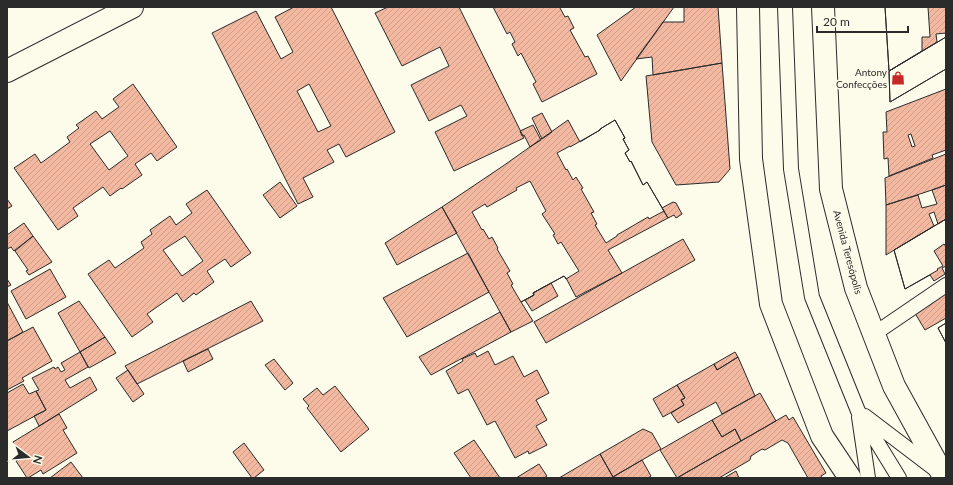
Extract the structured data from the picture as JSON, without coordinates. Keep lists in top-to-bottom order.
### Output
{
  "streets": {
    "main road": ["Avenida Teresópolis"]
  },
  "places": {
    "shop": ["Antony Confecções"]
  },
  "scale_bar": "20 m",
  "north": "right"
}
